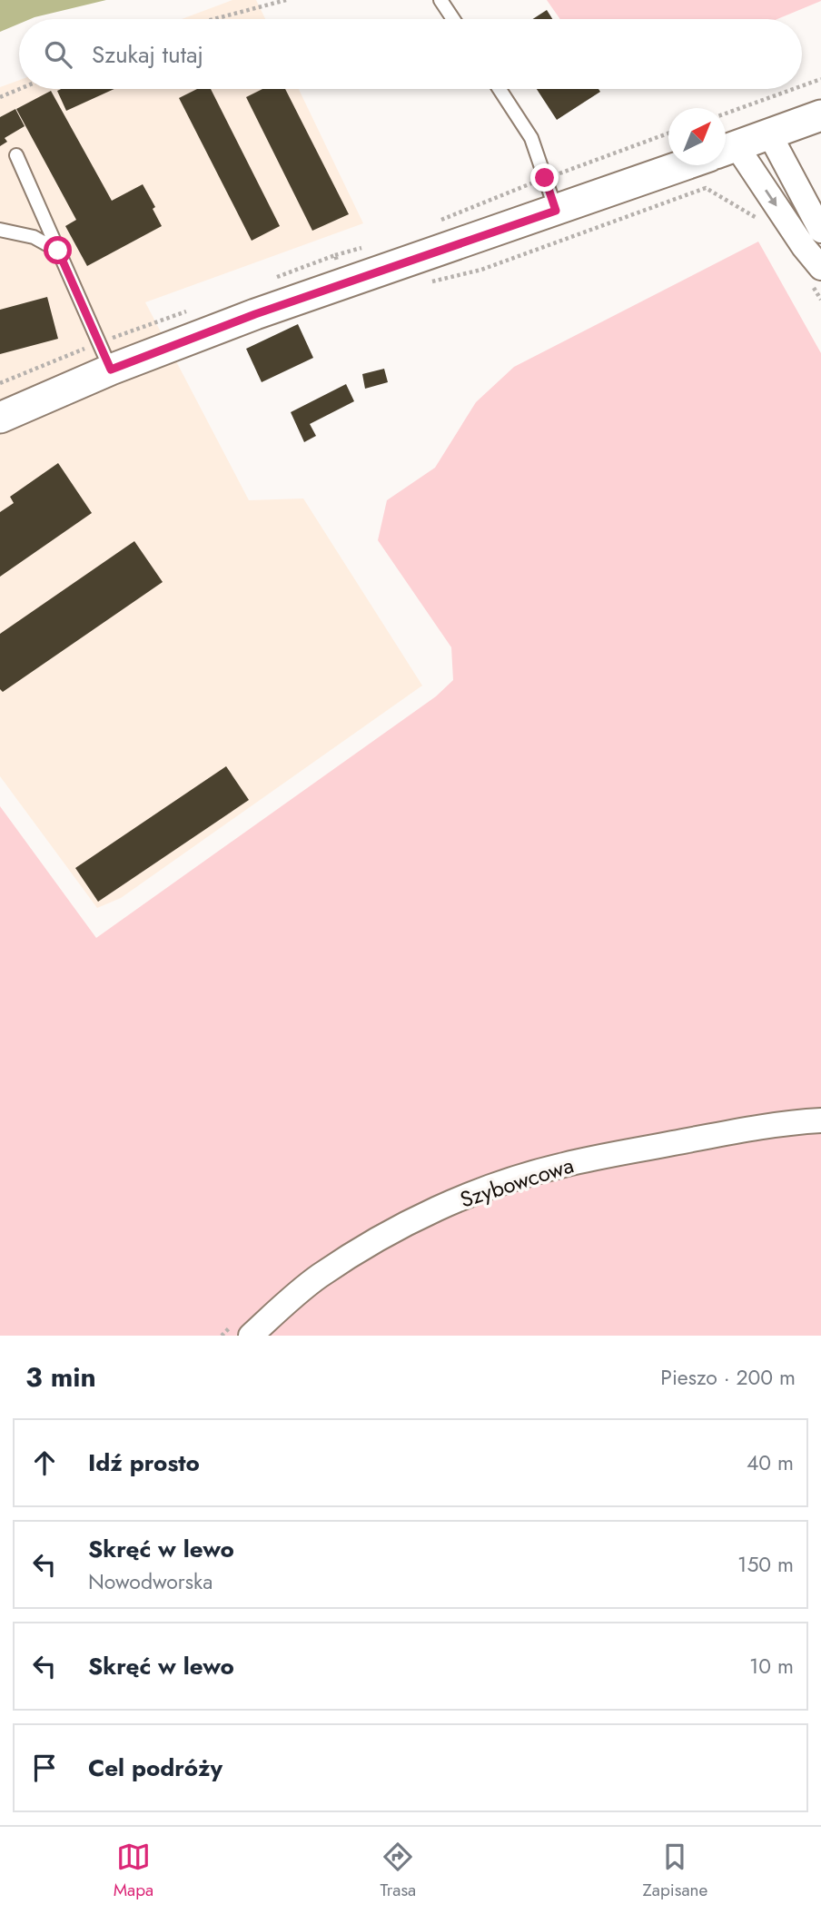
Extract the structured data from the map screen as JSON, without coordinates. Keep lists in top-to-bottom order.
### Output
{
  "streets": {
    "street": ["Szybowcowa"]
  },
  "north": "top right",
  "page": {
    "search": "Szukaj tutaj",
    "heading": ["3 min", "Pieszo · 200 m"],
    "list": [
      ["Idź prosto", "40 m"],
      ["Skręć w lewo", "Nowodworska", "150 m"],
      ["Skręć w lewo", "10 m"],
      "Cel podróży"
    ],
    "nav": ["Mapa", "Trasa", "Zapisane"]
  }
}
